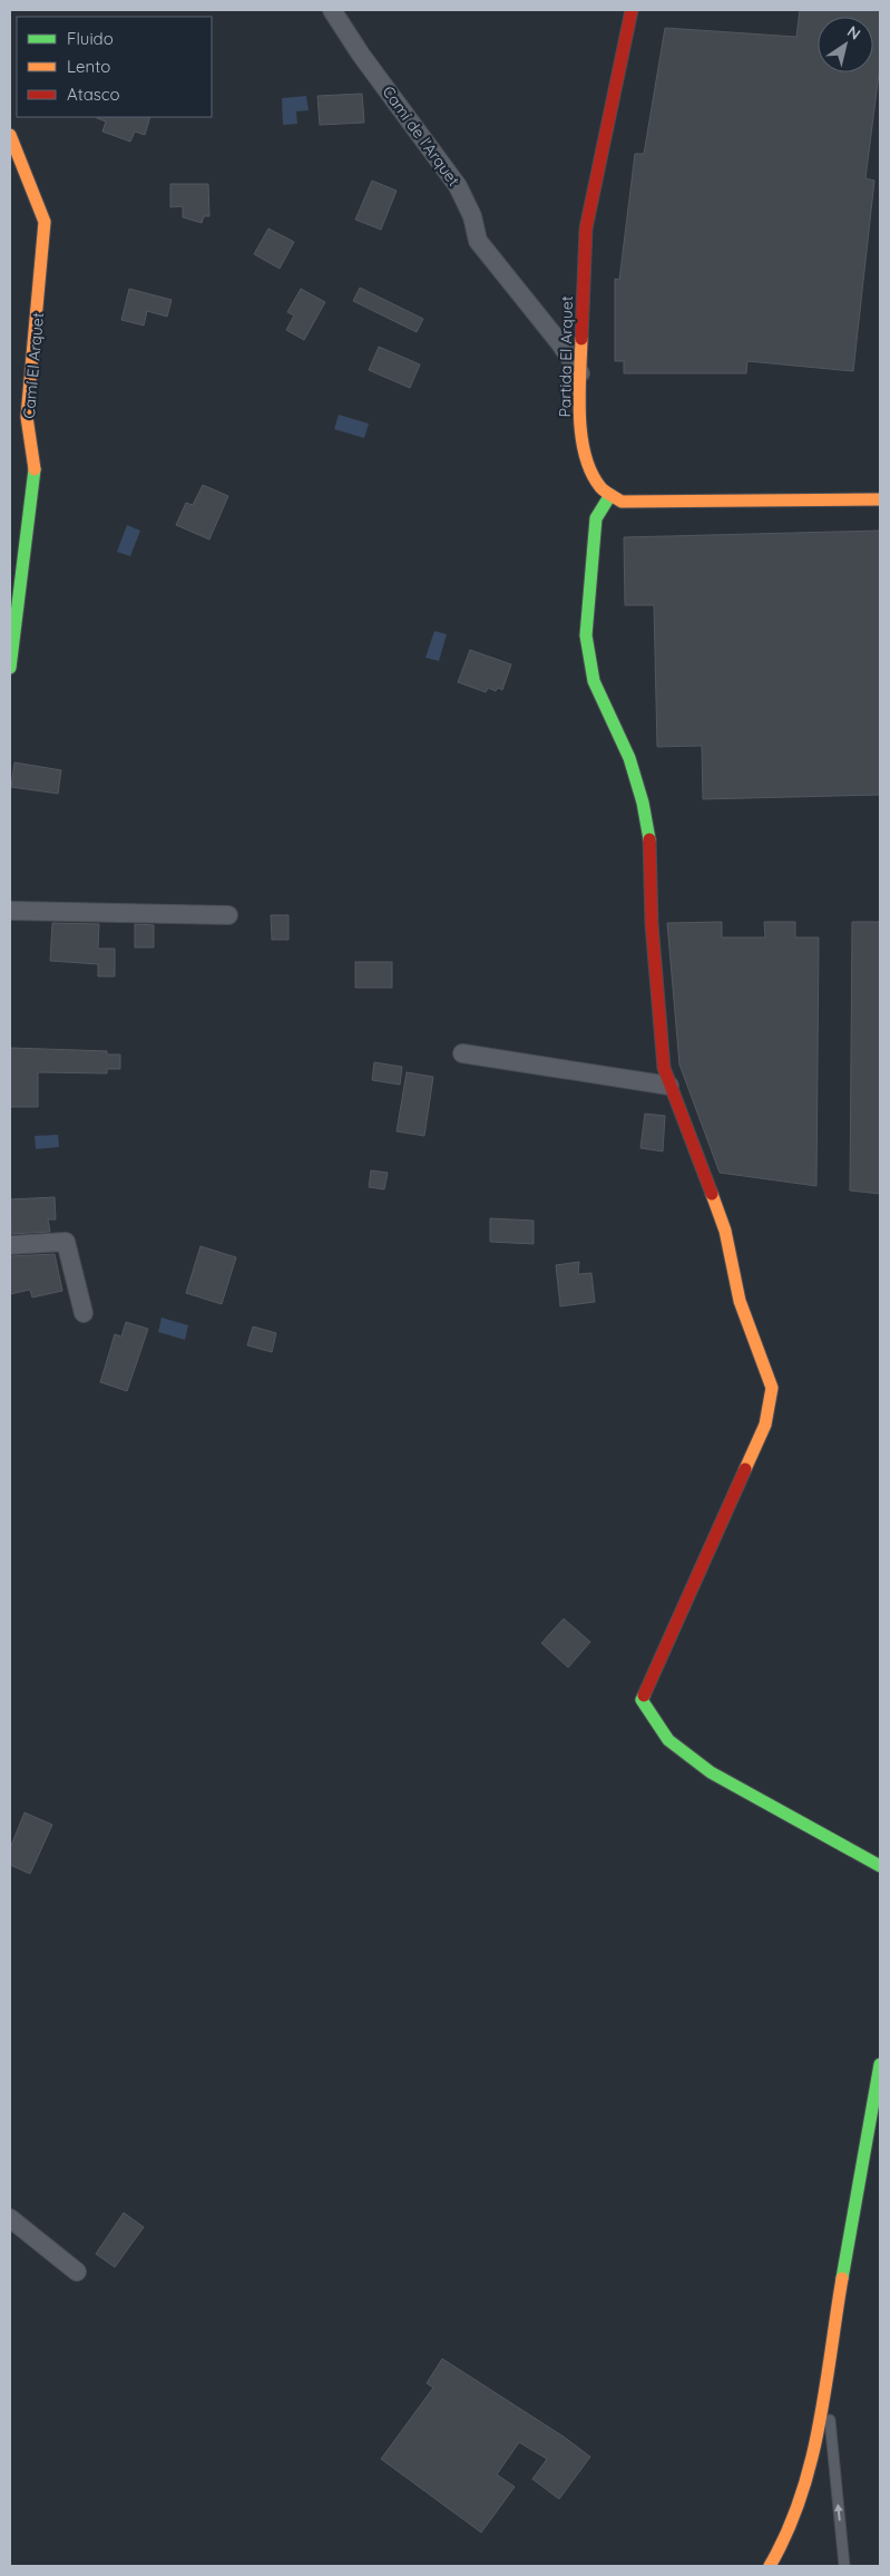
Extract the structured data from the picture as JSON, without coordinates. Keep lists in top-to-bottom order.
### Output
{
  "streets": {
    "street": ["Camí de l'Arquet", "Partida El Arquet", "Camí El Arquet"]
  },
  "crossings": [
    ["Camí de l'Arquet", "Partida El Arquet"]
  ],
  "legend": ["Fluido", "Lento", "Atasco"],
  "north": "top right"
}
